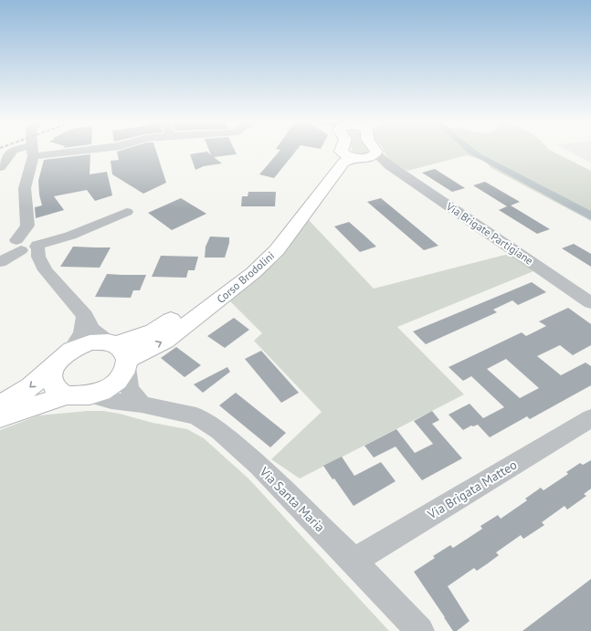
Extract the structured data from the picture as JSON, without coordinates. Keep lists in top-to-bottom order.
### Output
{
  "streets": {
    "main road": ["Corso Brodolini"],
    "street": ["Via Brigate Partigiane", "Via Brigata Matteo", "Via Santa Maria"]
  },
  "crossings": [
    ["Via Brigate Partigiane", "Corso Brodolini"],
    ["Corso Brodolini", "Via Santa Maria"],
    ["Via Brigata Matteo", "Via Santa Maria"]
  ]
}
